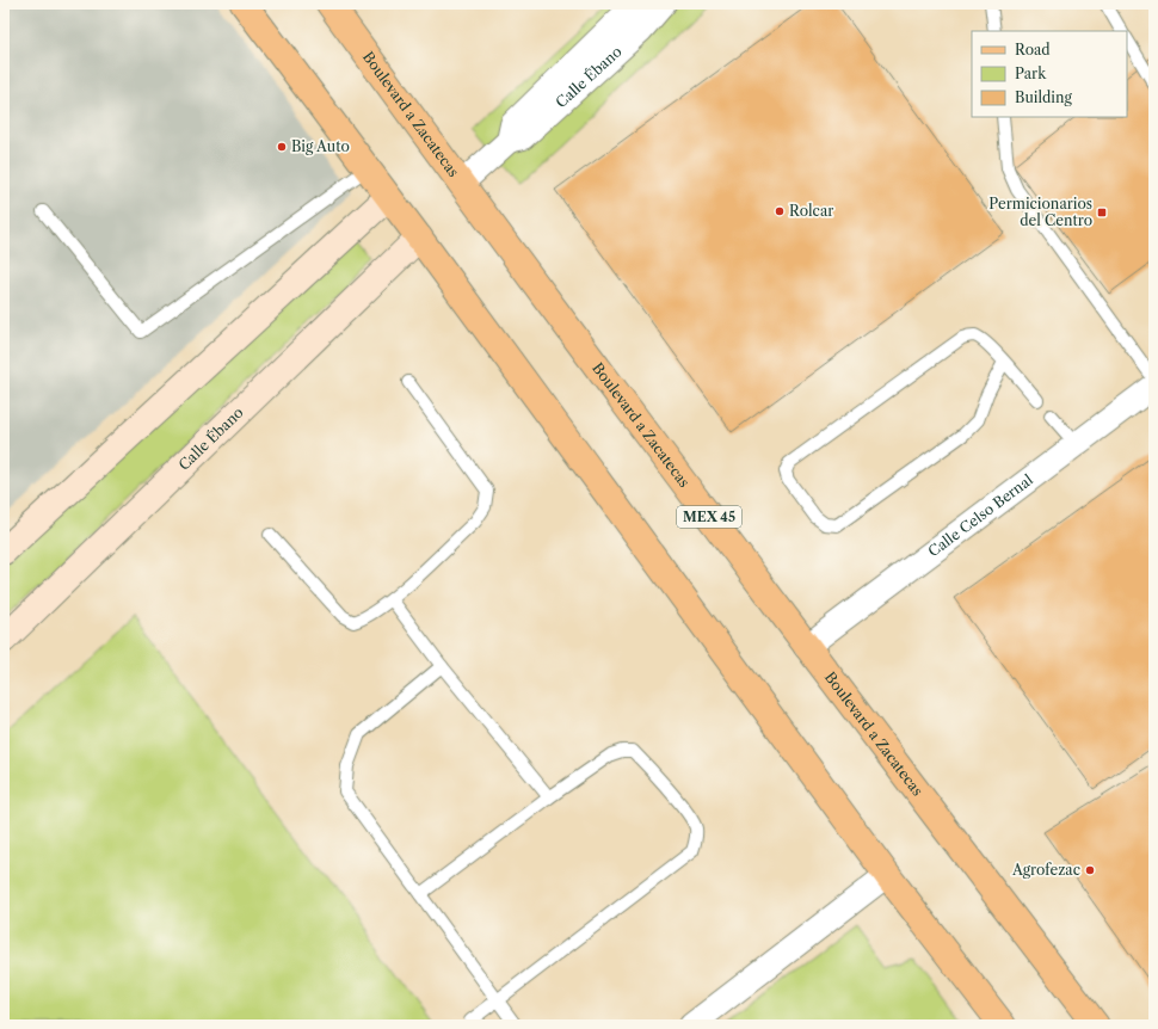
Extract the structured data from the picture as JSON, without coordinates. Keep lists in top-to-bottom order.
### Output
{
  "streets": {
    "main road": ["Boulevard a Zacatecas", "MEX 45"],
    "street": ["Calle Ébano", "Calle Celso Bernal"]
  },
  "crossings": [
    ["Calle Ébano", "Boulevard a Zacatecas"],
    ["Boulevard a Zacatecas", "Calle Celso Bernal"]
  ],
  "places": {
    "other": ["Big Auto", "Rolcar", "Agrofezac"],
    "transit": ["Permicionarios del Centro"]
  },
  "legend": ["Road", "Park", "Building"]
}
